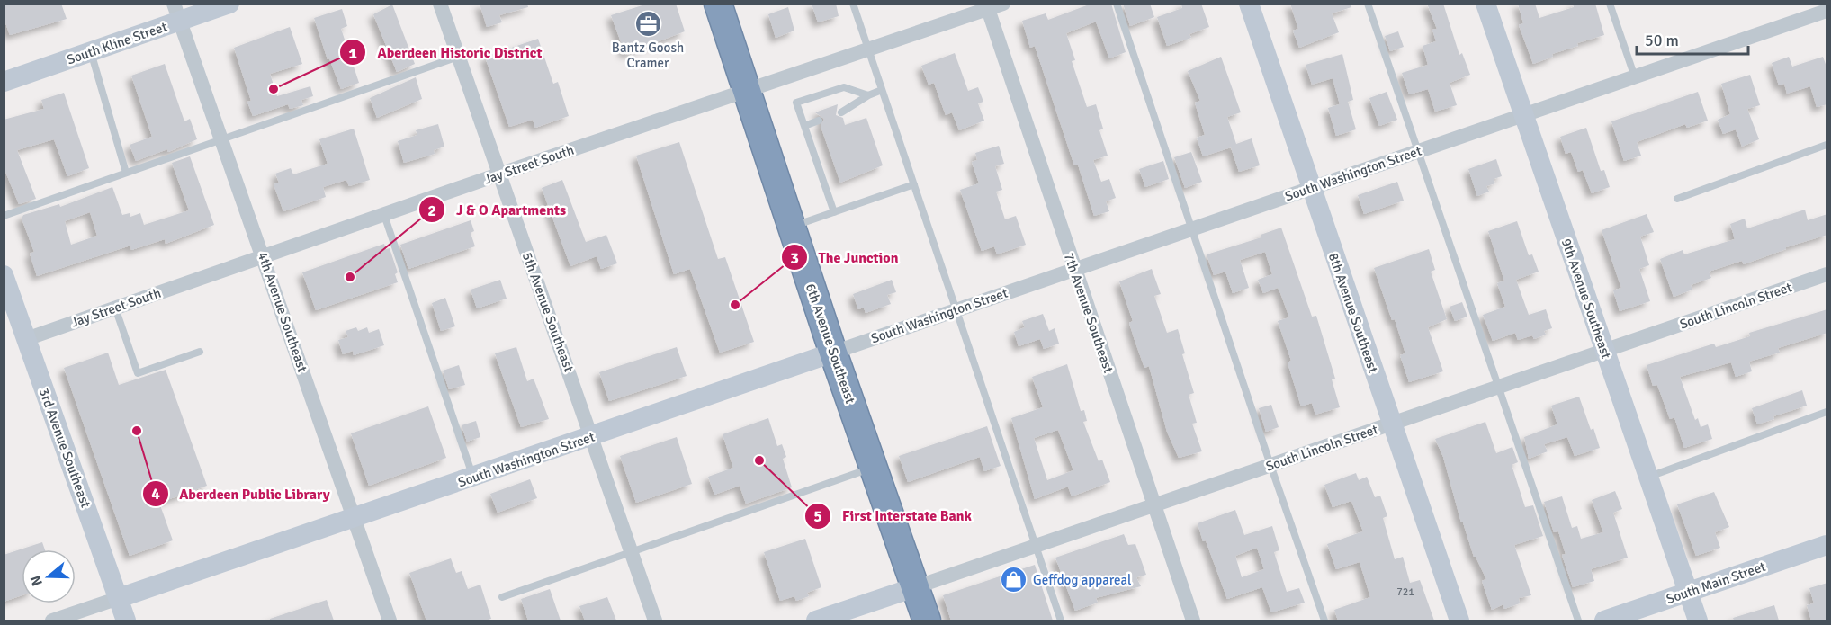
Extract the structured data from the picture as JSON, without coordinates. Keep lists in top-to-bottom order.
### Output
{
  "streets": {
    "highway": ["6th Avenue Southeast"],
    "street": [
      "South Kline Street",
      "Jay Street South",
      "South Washington Street",
      "9th Avenue Southeast",
      "South Lincoln Street",
      "4th Avenue Southeast",
      "5th Avenue Southeast",
      "7th Avenue Southeast",
      "8th Avenue Southeast",
      "3rd Avenue Southeast",
      "South Main Street"
    ]
  },
  "crossings": [
    ["South Kline Street", "4th Avenue Southeast"],
    ["Jay Street South", "4th Avenue Southeast"],
    ["Jay Street South", "5th Avenue Southeast"],
    ["Jay Street South", "7th Avenue Southeast"],
    ["Jay Street South", "6th Avenue Southeast"],
    ["Jay Street South", "3rd Avenue Southeast"],
    ["South Washington Street", "9th Avenue Southeast"],
    ["South Washington Street", "4th Avenue Southeast"],
    ["South Washington Street", "5th Avenue Southeast"],
    ["South Washington Street", "7th Avenue Southeast"],
    ["South Washington Street", "8th Avenue Southeast"],
    ["South Washington Street", "6th Avenue Southeast"],
    ["South Washington Street", "3rd Avenue Southeast"],
    ["9th Avenue Southeast", "South Lincoln Street"],
    ["9th Avenue Southeast", "South Main Street"],
    ["South Lincoln Street", "7th Avenue Southeast"],
    ["South Lincoln Street", "8th Avenue Southeast"],
    ["South Lincoln Street", "6th Avenue Southeast"]
  ],
  "places": {
    "office": ["Bantz Goosh Cramer"],
    "other": [
      "Aberdeen Historic District",
      "J & O Apartments",
      "The Junction",
      "Aberdeen Public Library",
      "First Interstate Bank"
    ],
    "shop": ["Geffdog appareal"]
  },
  "house_numbers": ["721"],
  "scale_bar": "50 m",
  "north": "left"
}
